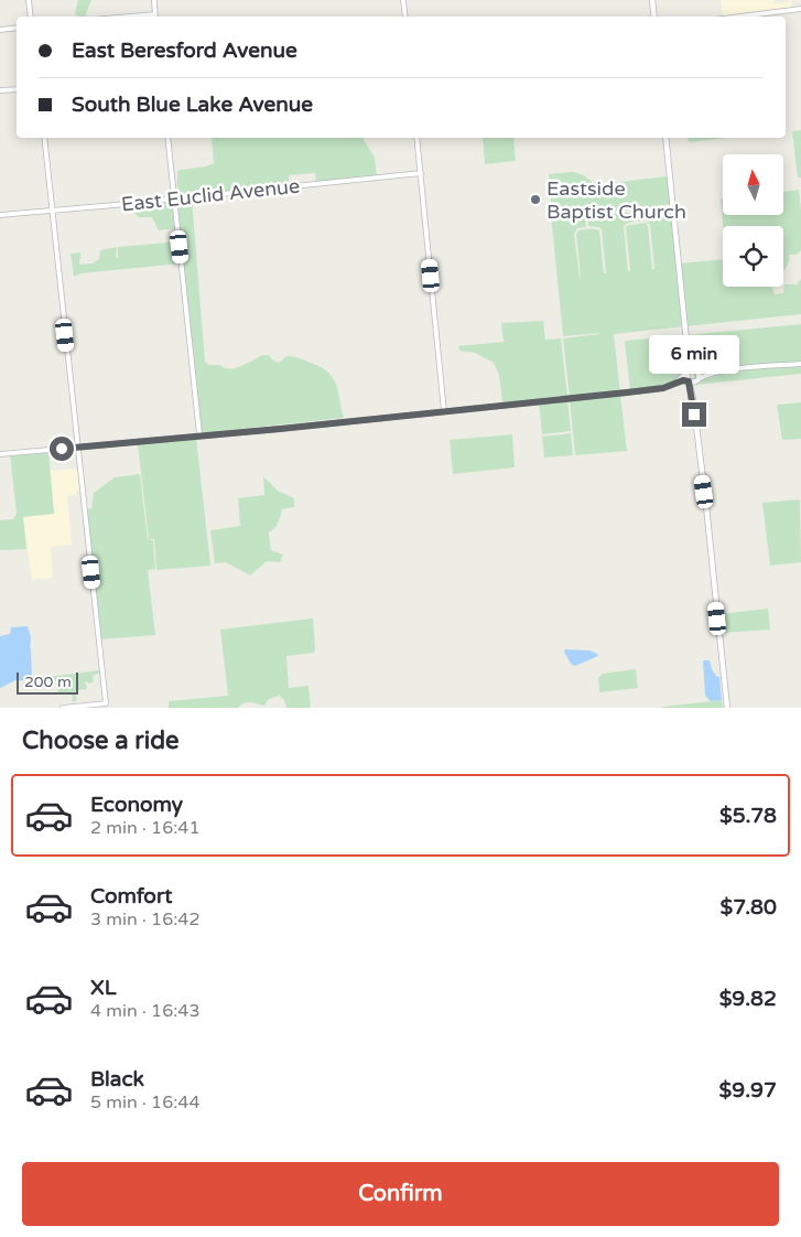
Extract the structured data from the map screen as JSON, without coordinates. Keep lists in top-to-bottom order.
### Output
{
  "streets": {
    "street": ["East Euclid Avenue"]
  },
  "places": ["Eastside Baptist Church"],
  "scale_bar": "200 m",
  "north": "top",
  "page": {
    "banner": ["East Beresford Avenue", "South Blue Lake Avenue"],
    "bubble": "6 min",
    "scale": "200 m",
    "heading": "Choose a ride",
    "list": [
      {
        "name": "Economy",
        "note": "2 min · 16:41",
        "value": "$5.78"
      },
      {
        "name": "Comfort",
        "note": "3 min · 16:42",
        "value": "$7.80"
      },
      {
        "name": "XL",
        "note": "4 min · 16:43",
        "value": "$9.82"
      },
      {
        "name": "Black",
        "note": "5 min · 16:44",
        "value": "$9.97"
      }
    ],
    "buttons": "Confirm"
  }
}
